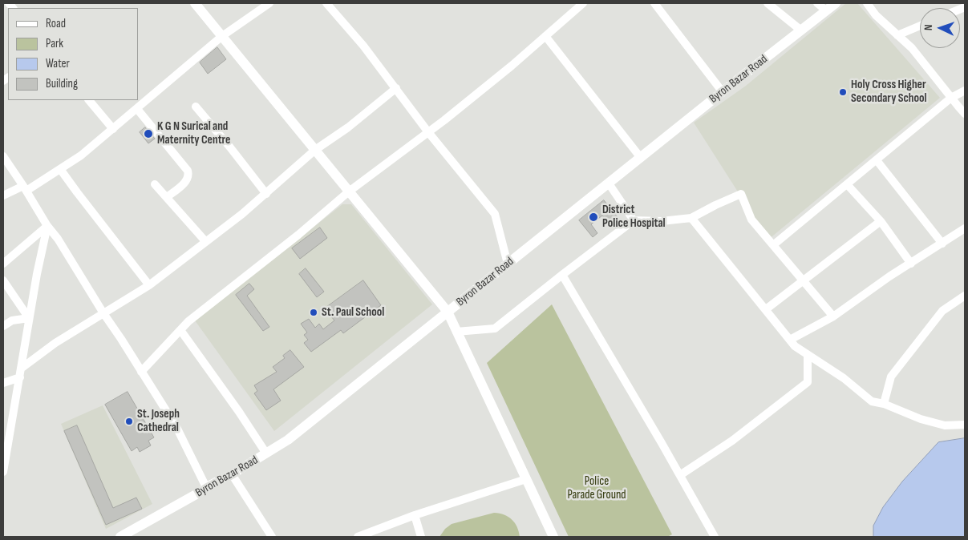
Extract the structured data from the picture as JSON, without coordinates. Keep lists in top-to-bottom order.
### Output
{
  "streets": {
    "street": ["Byron Bazar Road"]
  },
  "parks": ["Police Parade Ground"],
  "places": [
    "Holy Cross Higher Secondary School",
    "K G N Surical and Maternity Centre",
    "District Police Hospital",
    "St. Paul School",
    "St. Joseph Cathedral"
  ],
  "legend": [
    "Road",
    "Park",
    "Water",
    "Building"
  ],
  "north": "left"
}
